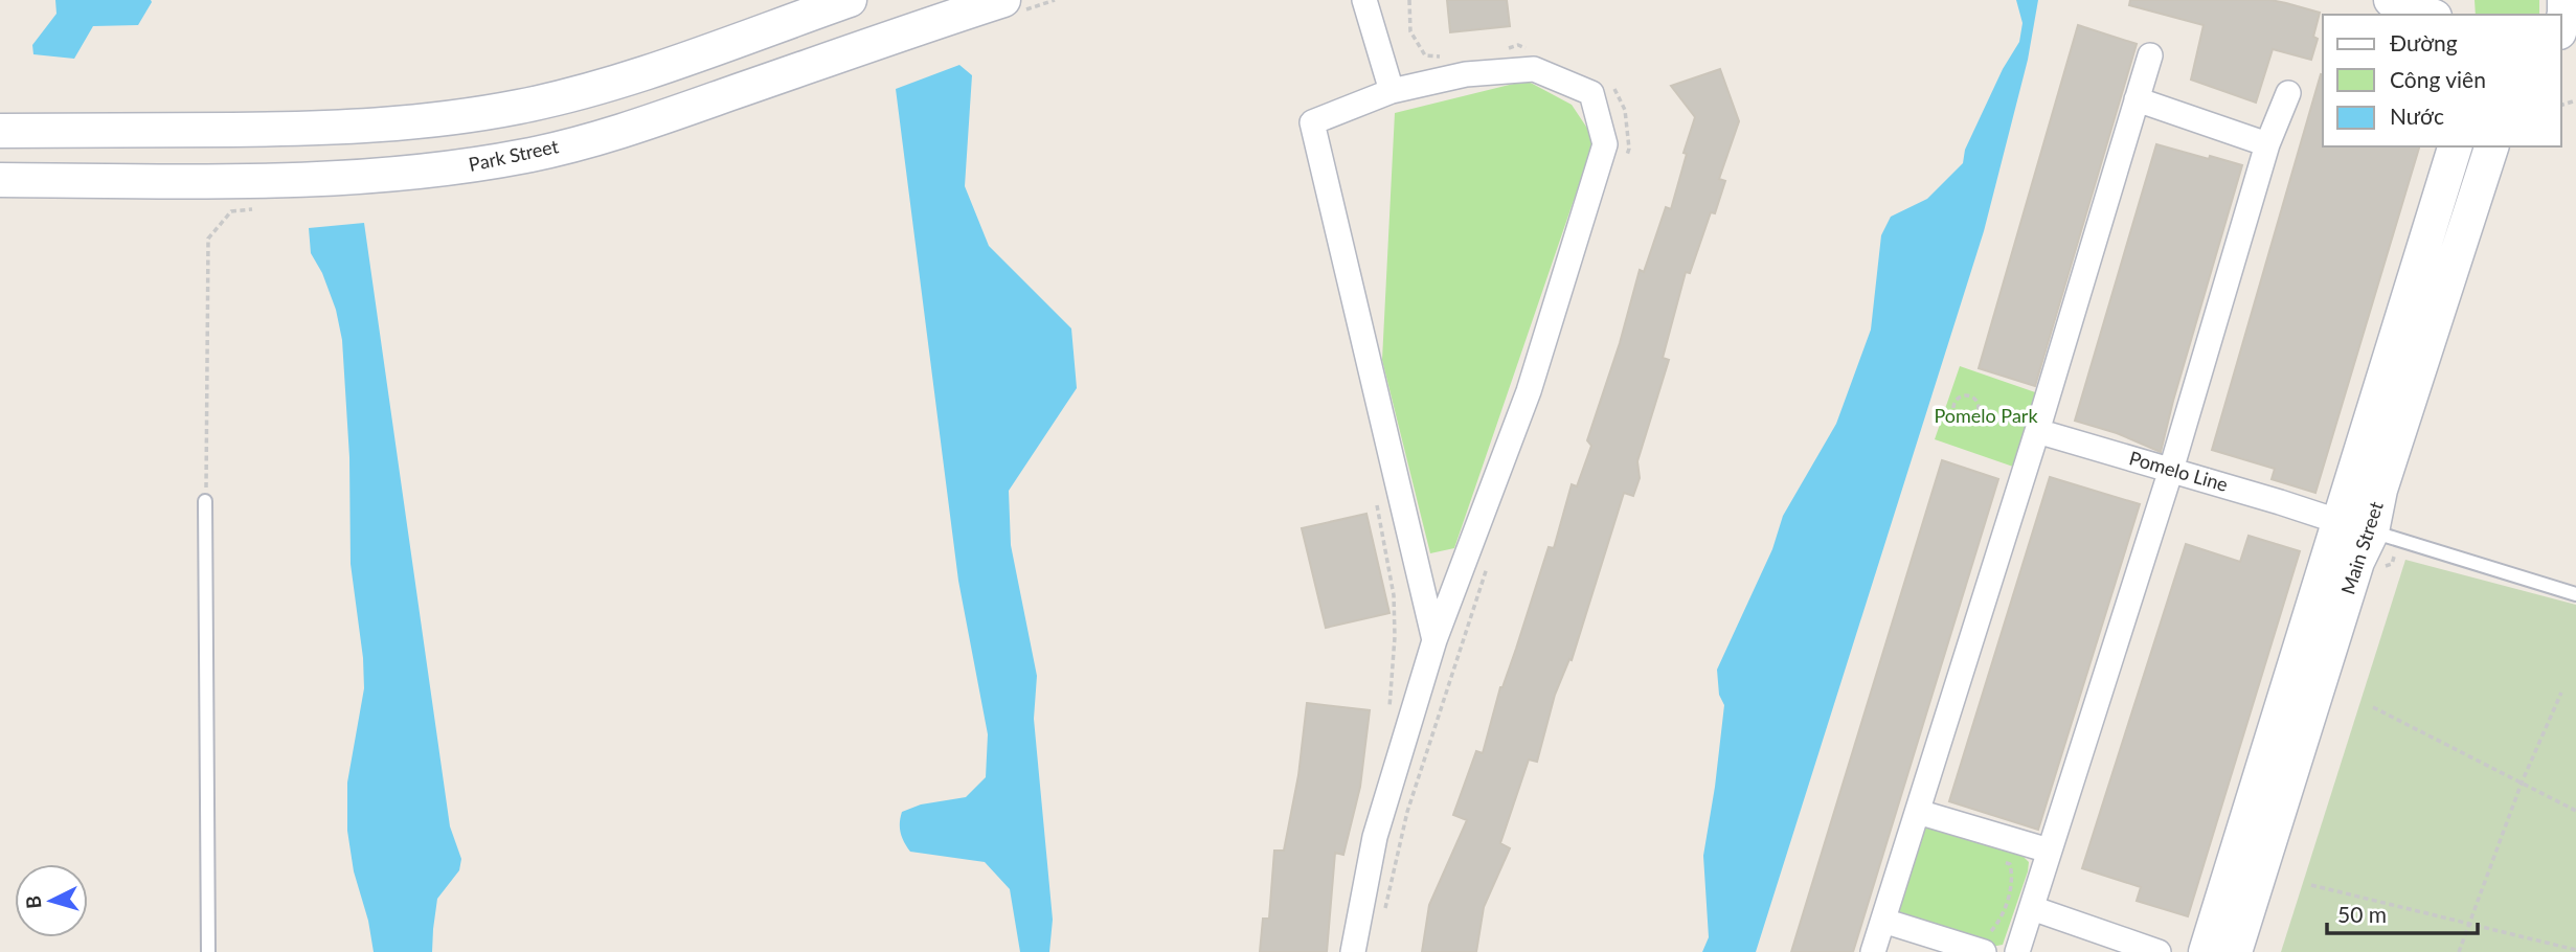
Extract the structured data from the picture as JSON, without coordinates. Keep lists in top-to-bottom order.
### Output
{
  "streets": {
    "street": ["Park Street", "Pomelo Line", "Main Street"]
  },
  "crossings": [
    ["Pomelo Line", "Main Street"]
  ],
  "parks": ["Pomelo Park"],
  "legend": ["Đường", "Công viên", "Nước"],
  "scale_bar": "50 m",
  "north": "left"
}
